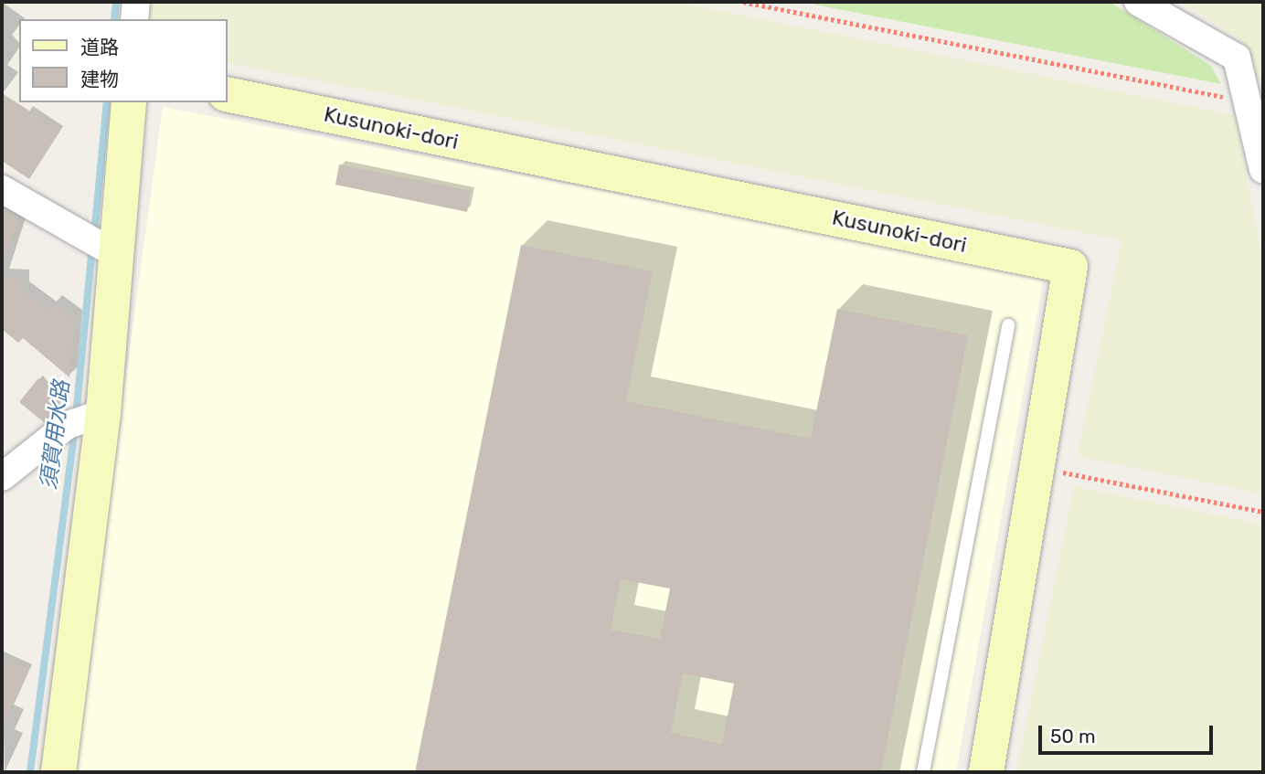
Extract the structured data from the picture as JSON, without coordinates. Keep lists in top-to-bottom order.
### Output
{
  "streets": {
    "street": ["Kusunoki-dori"]
  },
  "water": ["須賀用水路"],
  "legend": ["道路", "建物"],
  "scale_bar": "50 m"
}
